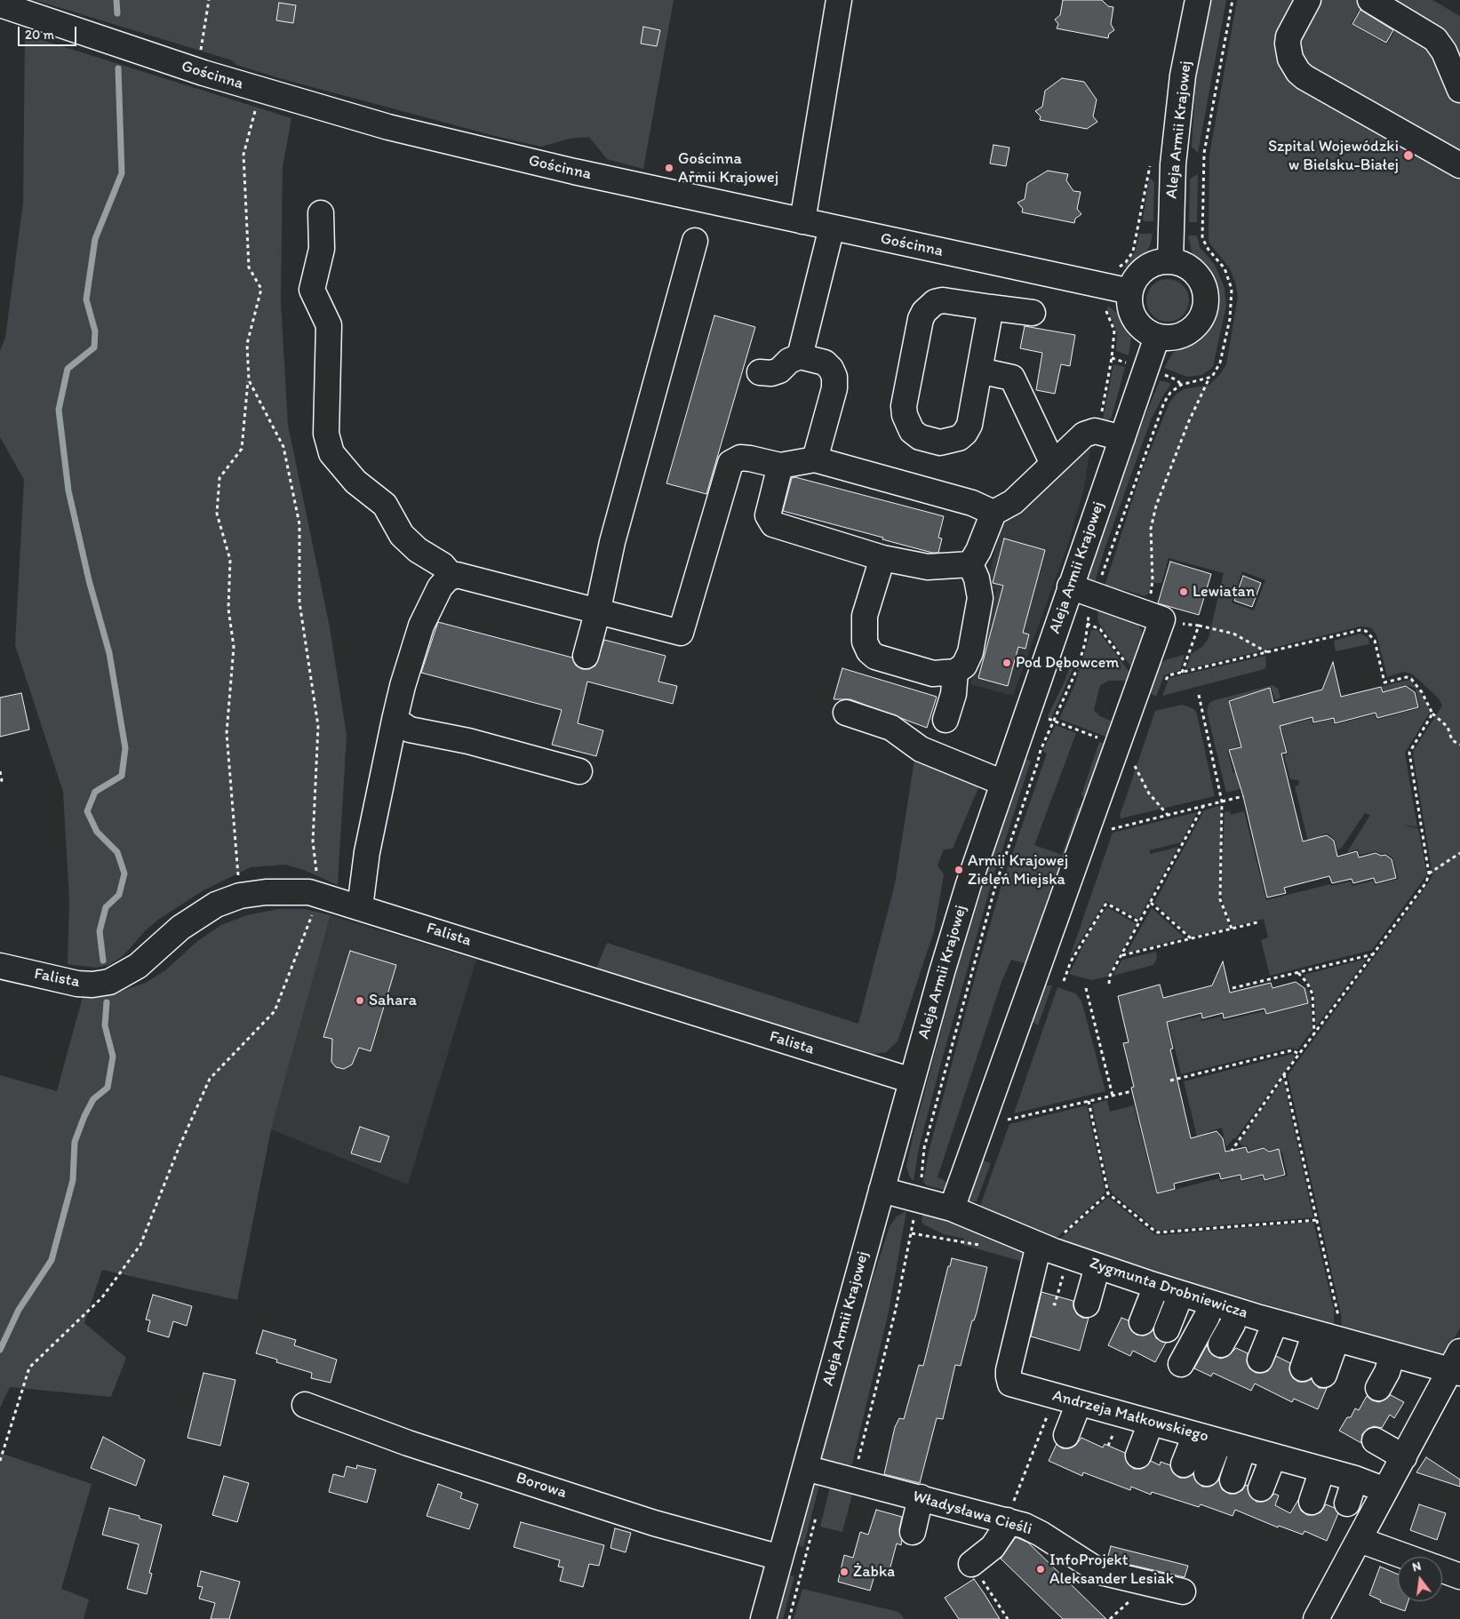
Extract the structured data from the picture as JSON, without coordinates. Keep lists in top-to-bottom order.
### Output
{
  "streets": {
    "street": [
      "Gościnna",
      "Aleja Armii Krajowej",
      "Falista",
      "Zygmunta Drobniewicza",
      "Andrzeja Małkowskiego",
      "Borowa",
      "Władysława Cieśli"
    ]
  },
  "crossings": [
    ["Gościnna", "Aleja Armii Krajowej"],
    ["Aleja Armii Krajowej", "Falista"],
    ["Aleja Armii Krajowej", "Zygmunta Drobniewicza"],
    ["Aleja Armii Krajowej", "Borowa"],
    ["Aleja Armii Krajowej", "Władysława Cieśli"],
    ["Zygmunta Drobniewicza", "Andrzeja Małkowskiego"]
  ],
  "places": [
    "Szpital Wojewódzki w Bielsku-Białej",
    "Gościnna Armii Krajowej",
    "Lewiatan",
    "Pod Dębowcem",
    "Armii Krajowej Zieleń Miejska",
    "Sahara",
    "InfoProjekt Aleksander Lesiak",
    "Żabka"
  ],
  "scale_bar": "20 m",
  "north": "top"
}
